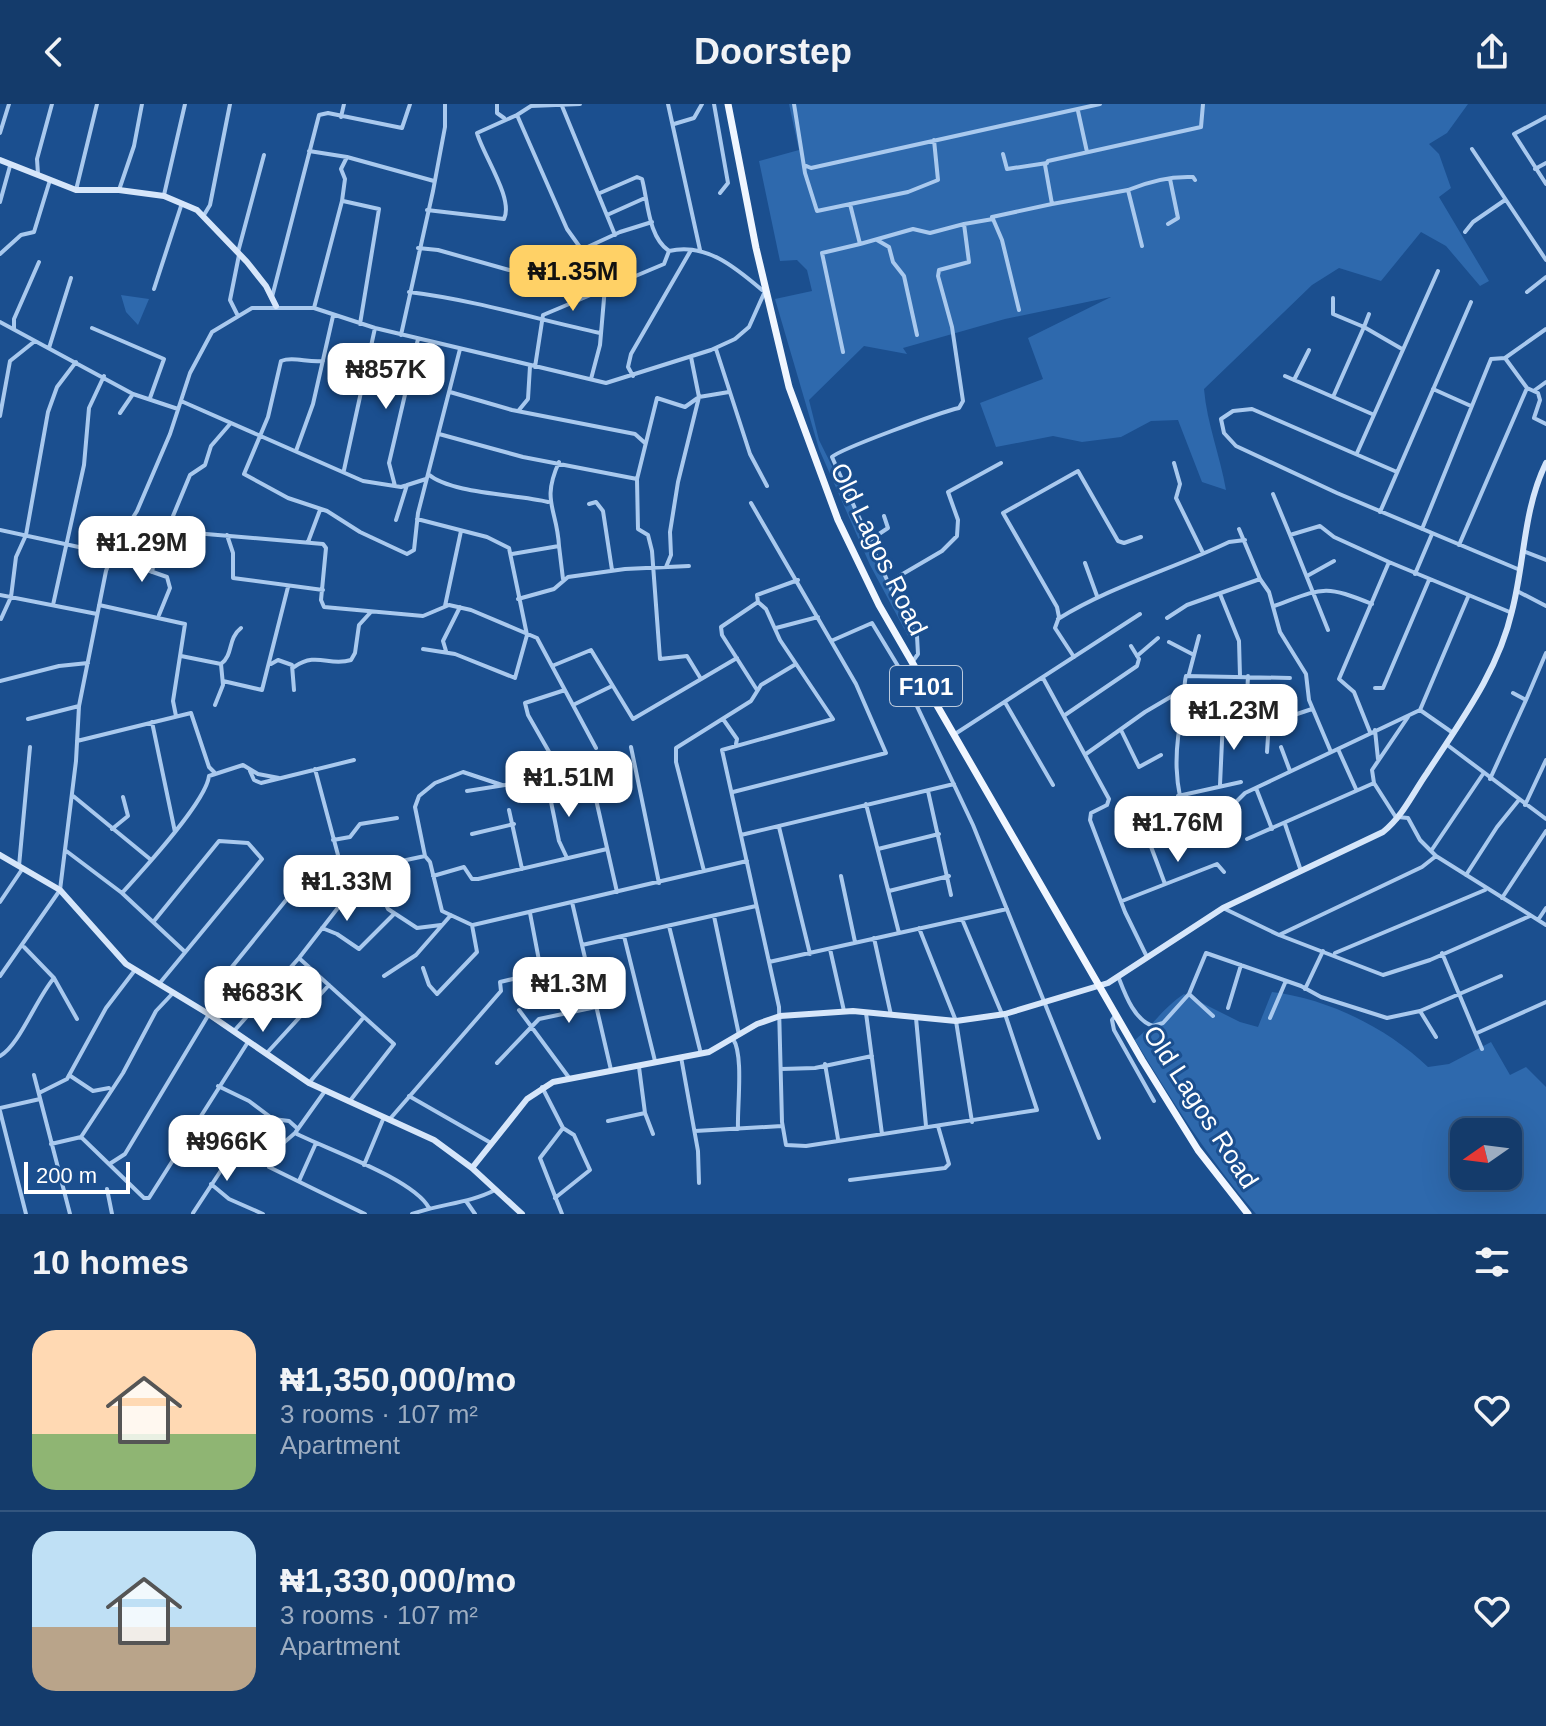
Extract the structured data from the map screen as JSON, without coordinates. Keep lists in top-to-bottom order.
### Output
{
  "streets": {
    "main road": ["Old Lagos Road", "F101"]
  },
  "scale_bar": "200 m",
  "north": "left",
  "page": {
    "header": "Doorstep",
    "price": [
      "₦1.35M",
      "₦857K",
      "₦1.29M",
      "₦1.23M",
      "₦1.51M",
      "₦1.76M",
      "₦1.33M",
      "₦1.3M",
      "₦683K",
      "₦966K"
    ],
    "scale": "200 m",
    "heading": "10 homes",
    "list": [
      {
        "name": "₦1,350,000/mo",
        "note": "3 rooms · 107 m² · Apartment"
      },
      {
        "name": "₦1,330,000/mo",
        "note": "3 rooms · 107 m² · Apartment"
      }
    ]
  }
}
